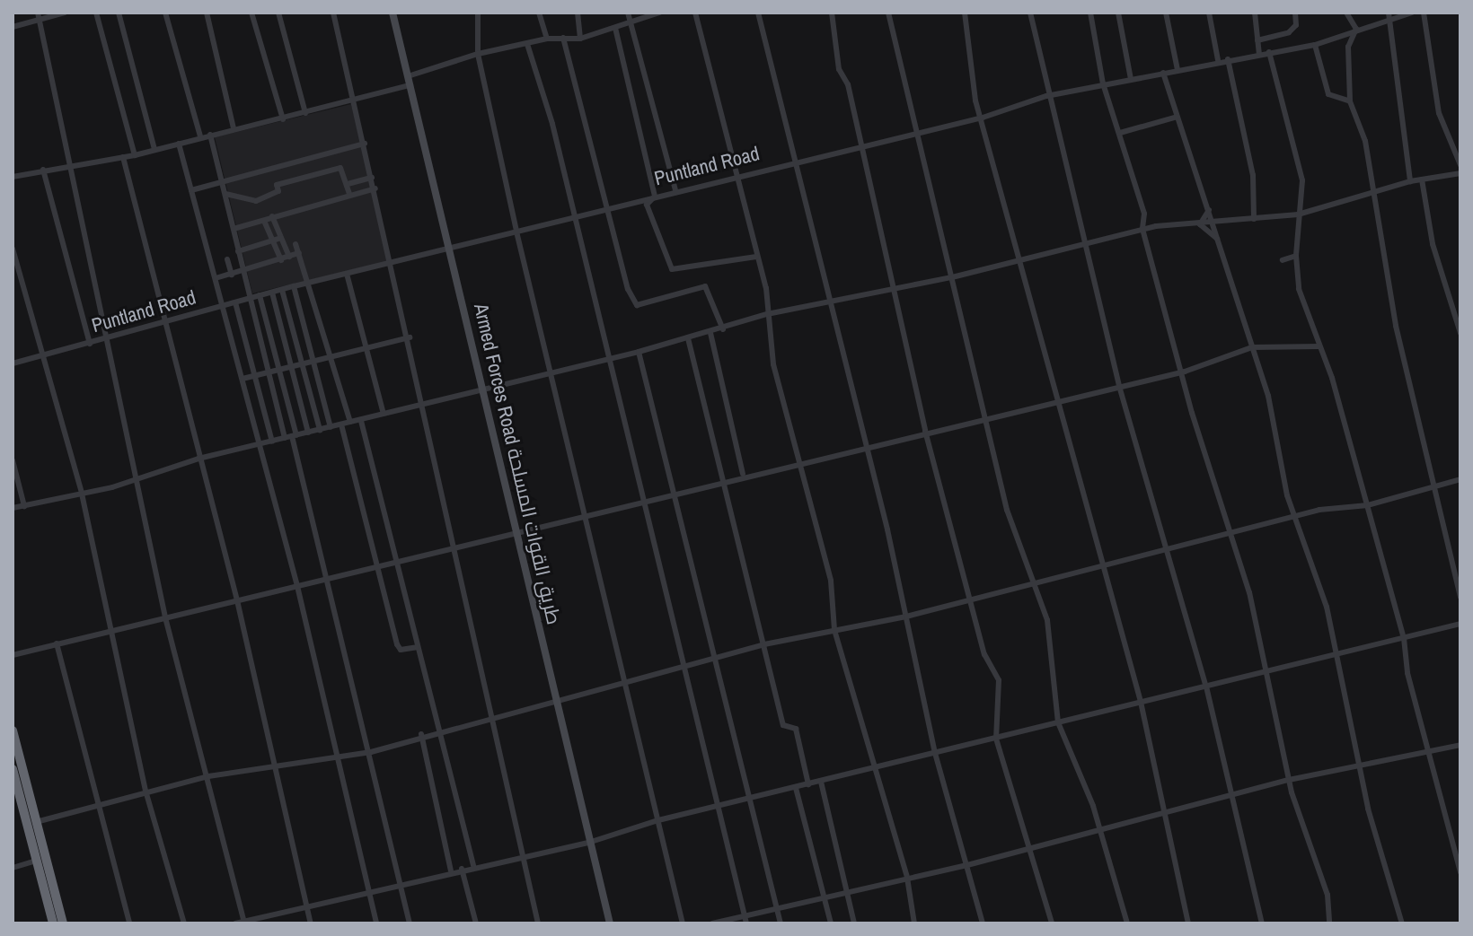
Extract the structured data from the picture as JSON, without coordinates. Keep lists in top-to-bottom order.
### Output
{
  "streets": {
    "street": ["Puntland Road", "Armed Forces Road طريق القوات المسلحة"]
  },
  "crossings": [
    ["Puntland Road", "Armed Forces Road طريق القوات المسلحة"]
  ]
}
